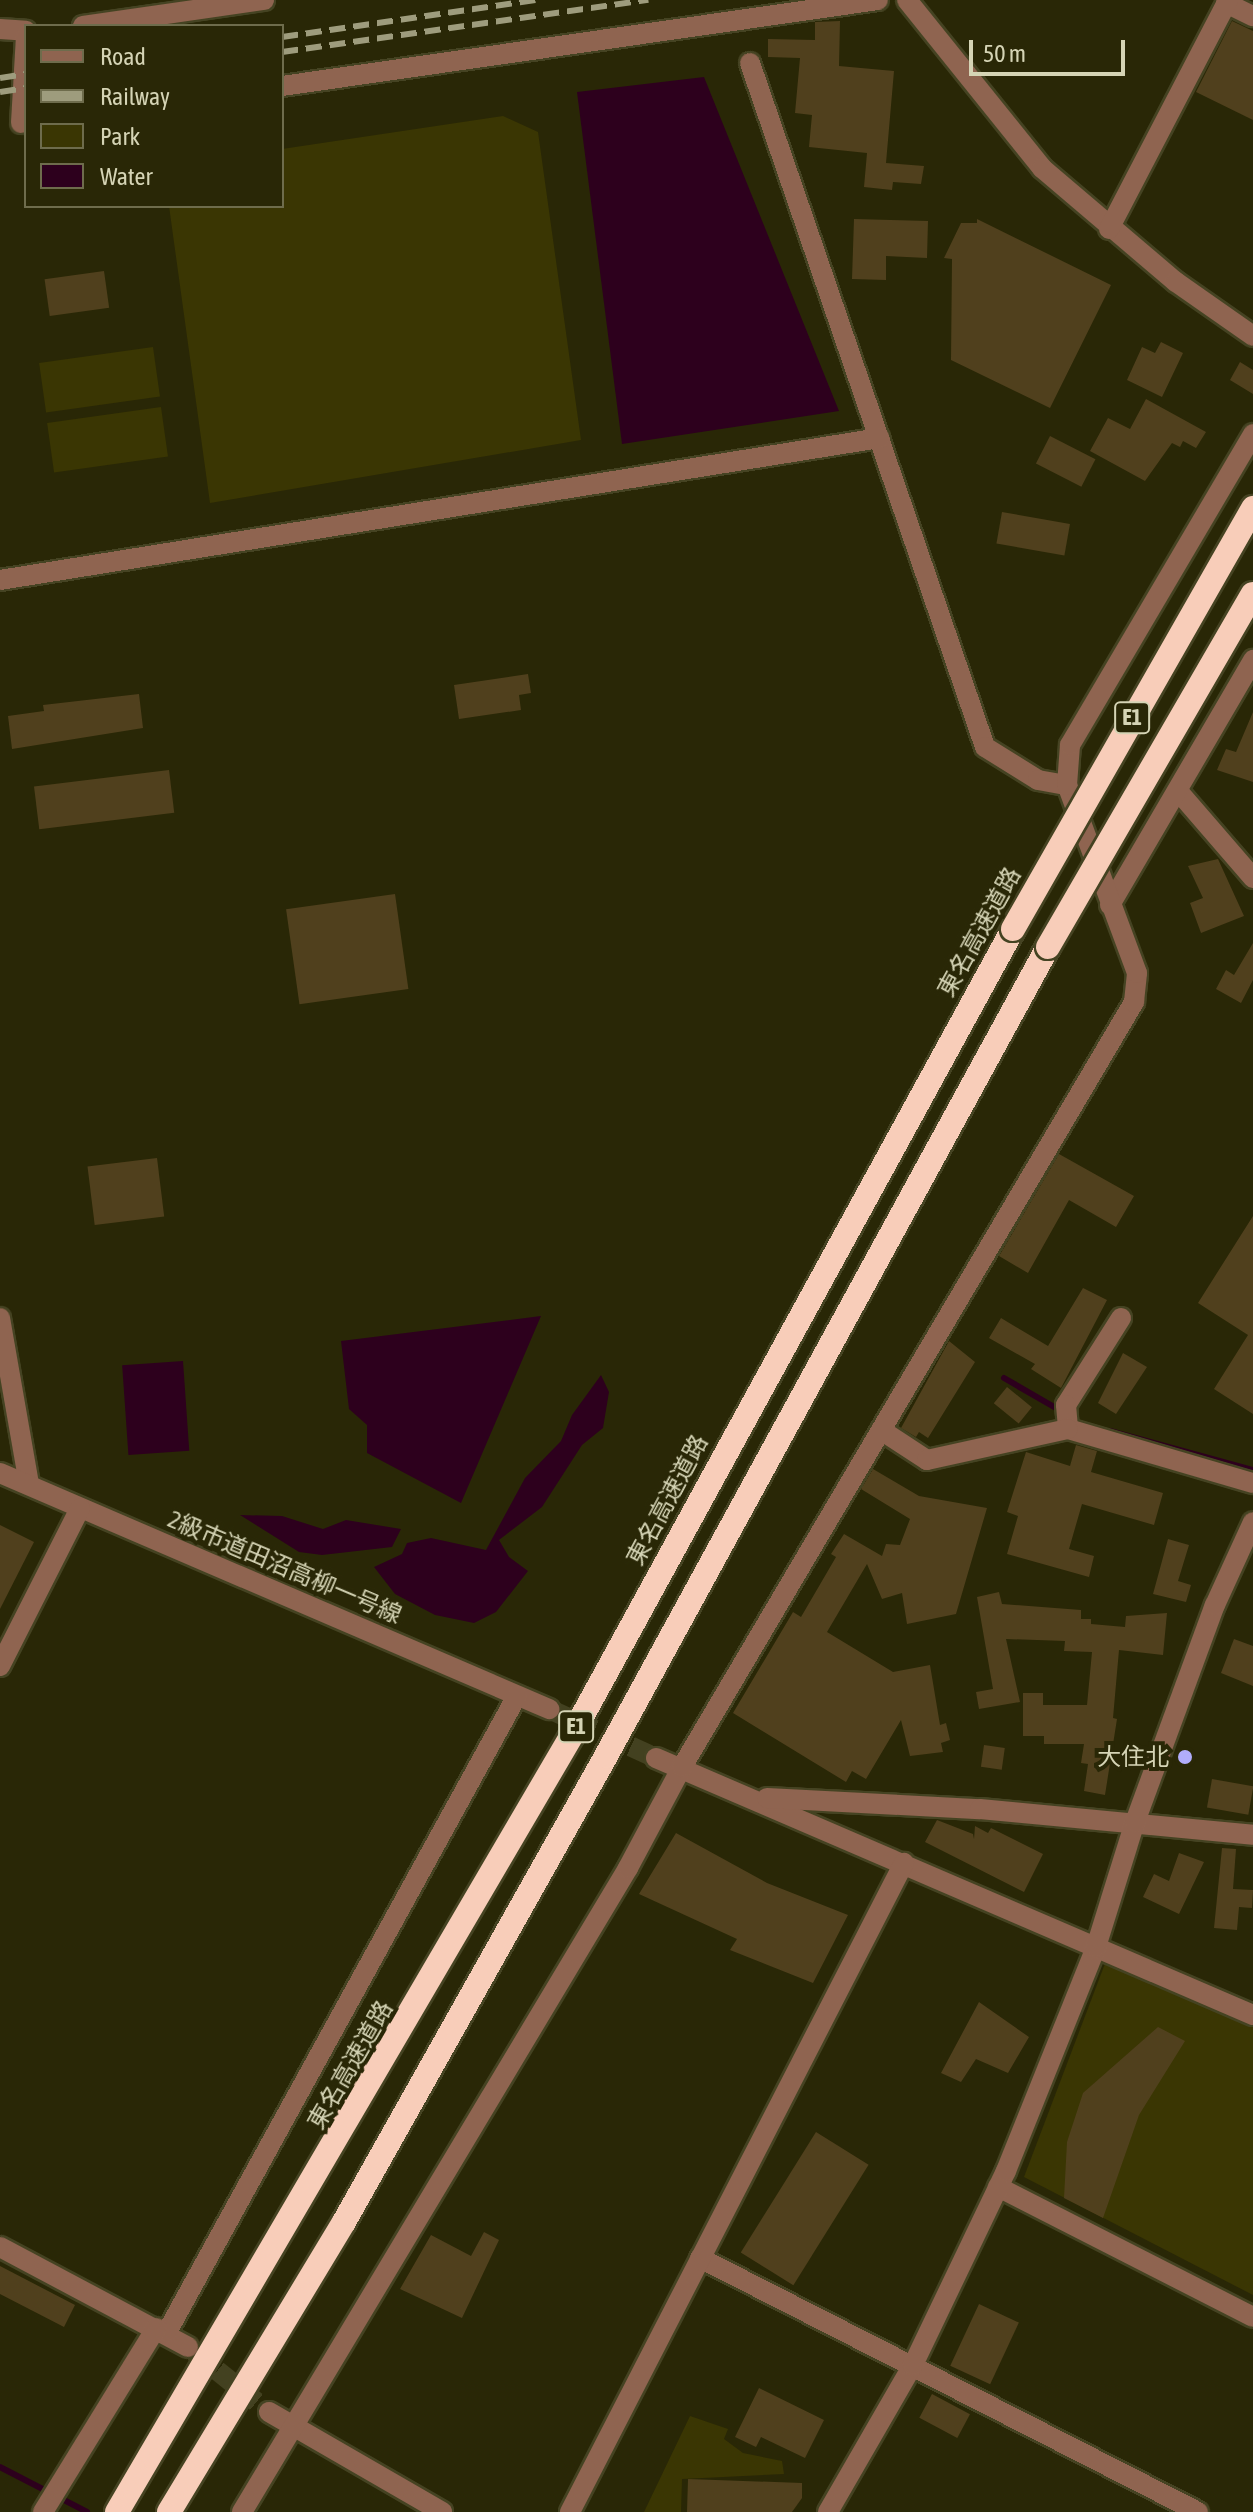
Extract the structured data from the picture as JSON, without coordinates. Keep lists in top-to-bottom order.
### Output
{
  "streets": {
    "highway": ["E1", "東名高速道路"],
    "street": ["2級市道田沼高柳一号線"]
  },
  "places": ["大住北"],
  "legend": [
    "Road",
    "Railway",
    "Park",
    "Water"
  ],
  "scale_bar": "50 m"
}
